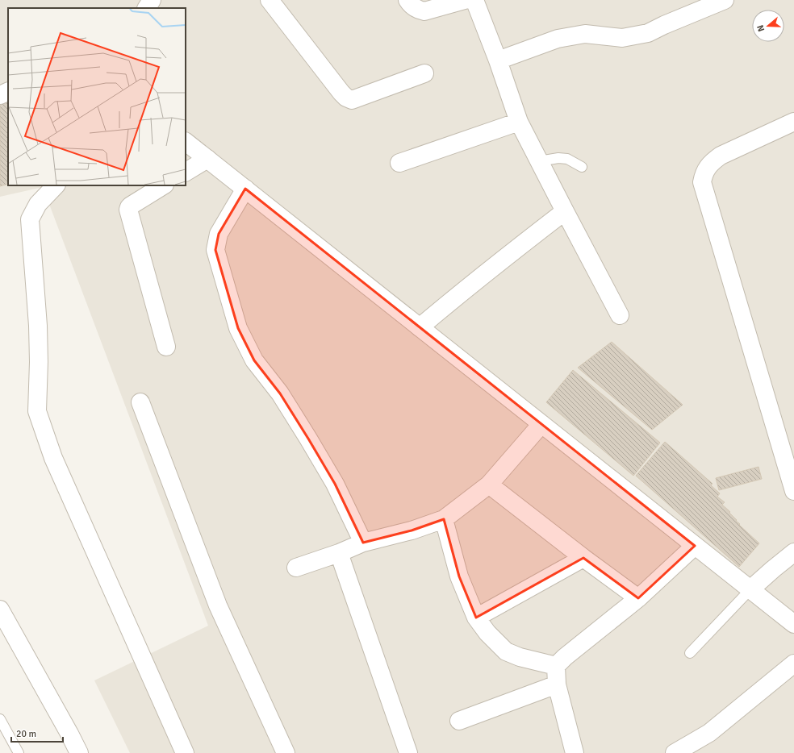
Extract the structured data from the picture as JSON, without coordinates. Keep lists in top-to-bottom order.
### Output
{
  "scale_bar": "20 m",
  "north": "left"
}
